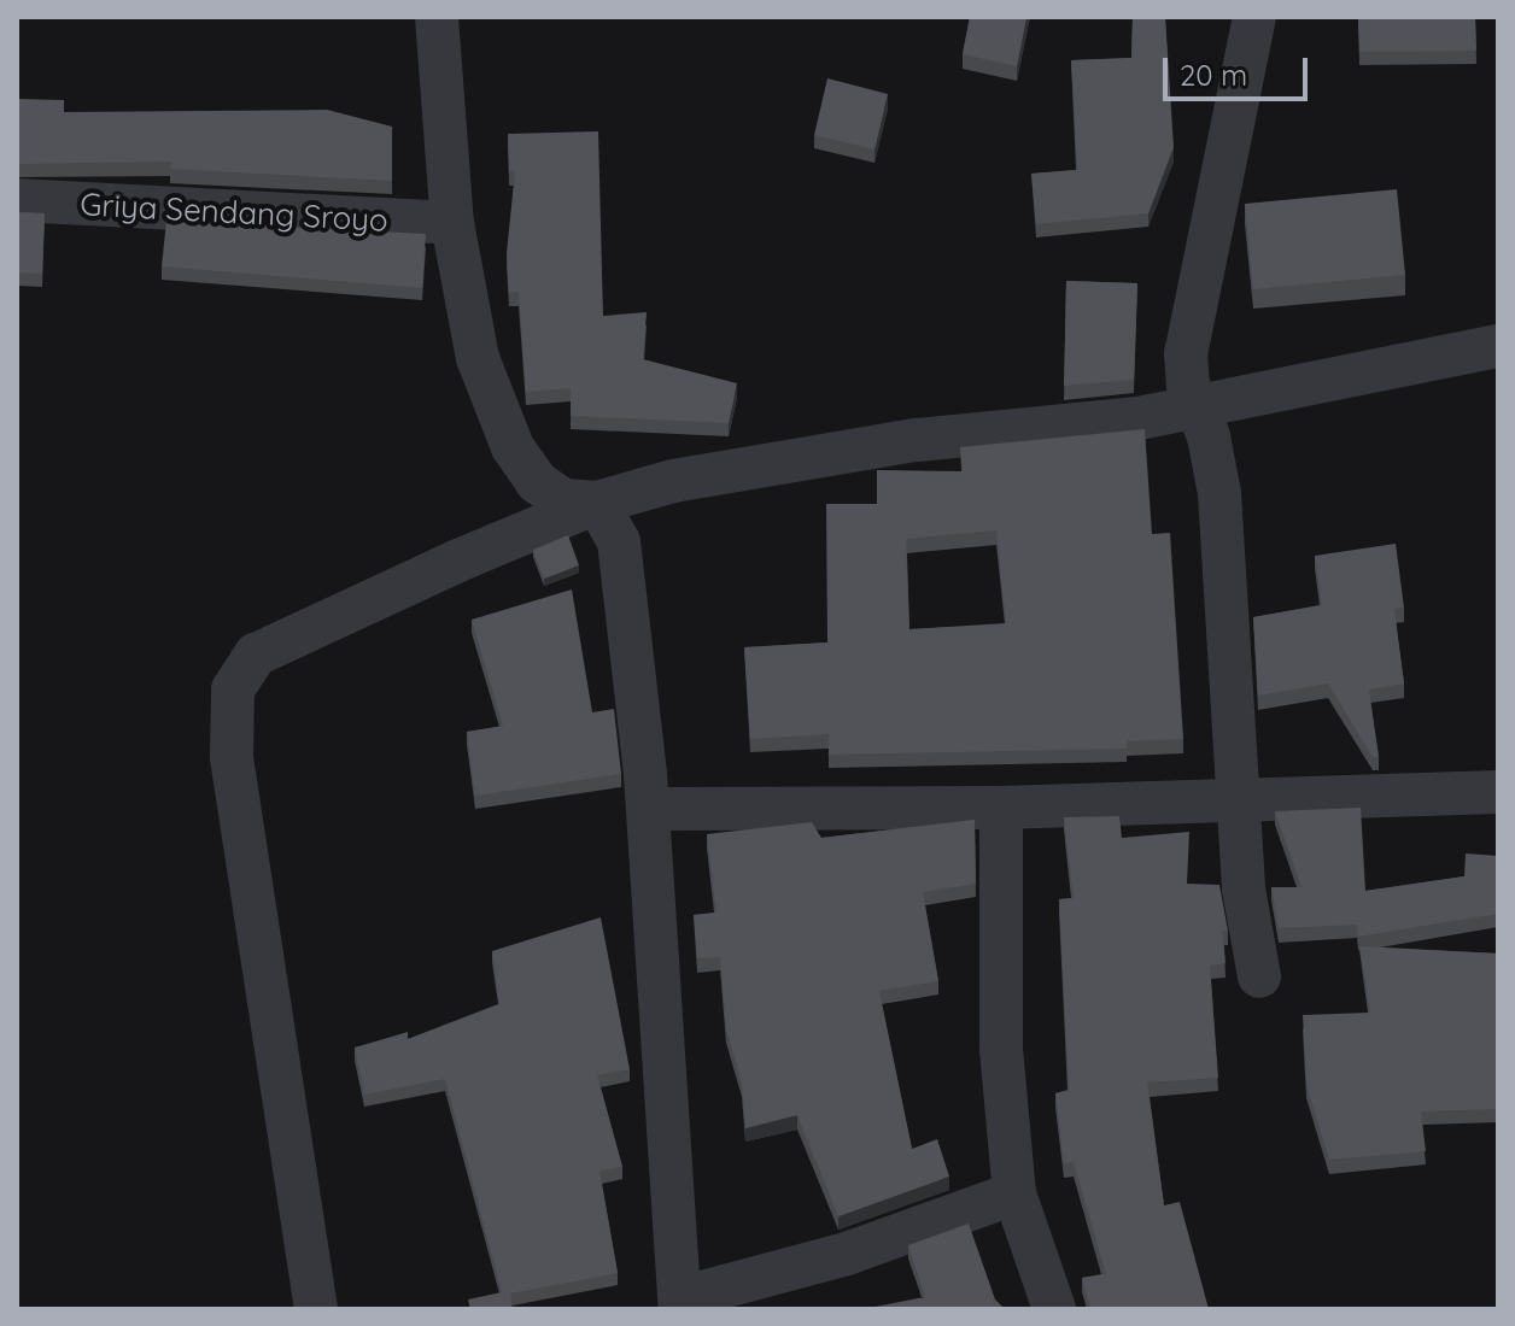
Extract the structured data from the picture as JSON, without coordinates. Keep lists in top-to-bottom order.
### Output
{
  "streets": {
    "street": ["Griya Sendang Sroyo"]
  },
  "scale_bar": "20 m"
}
